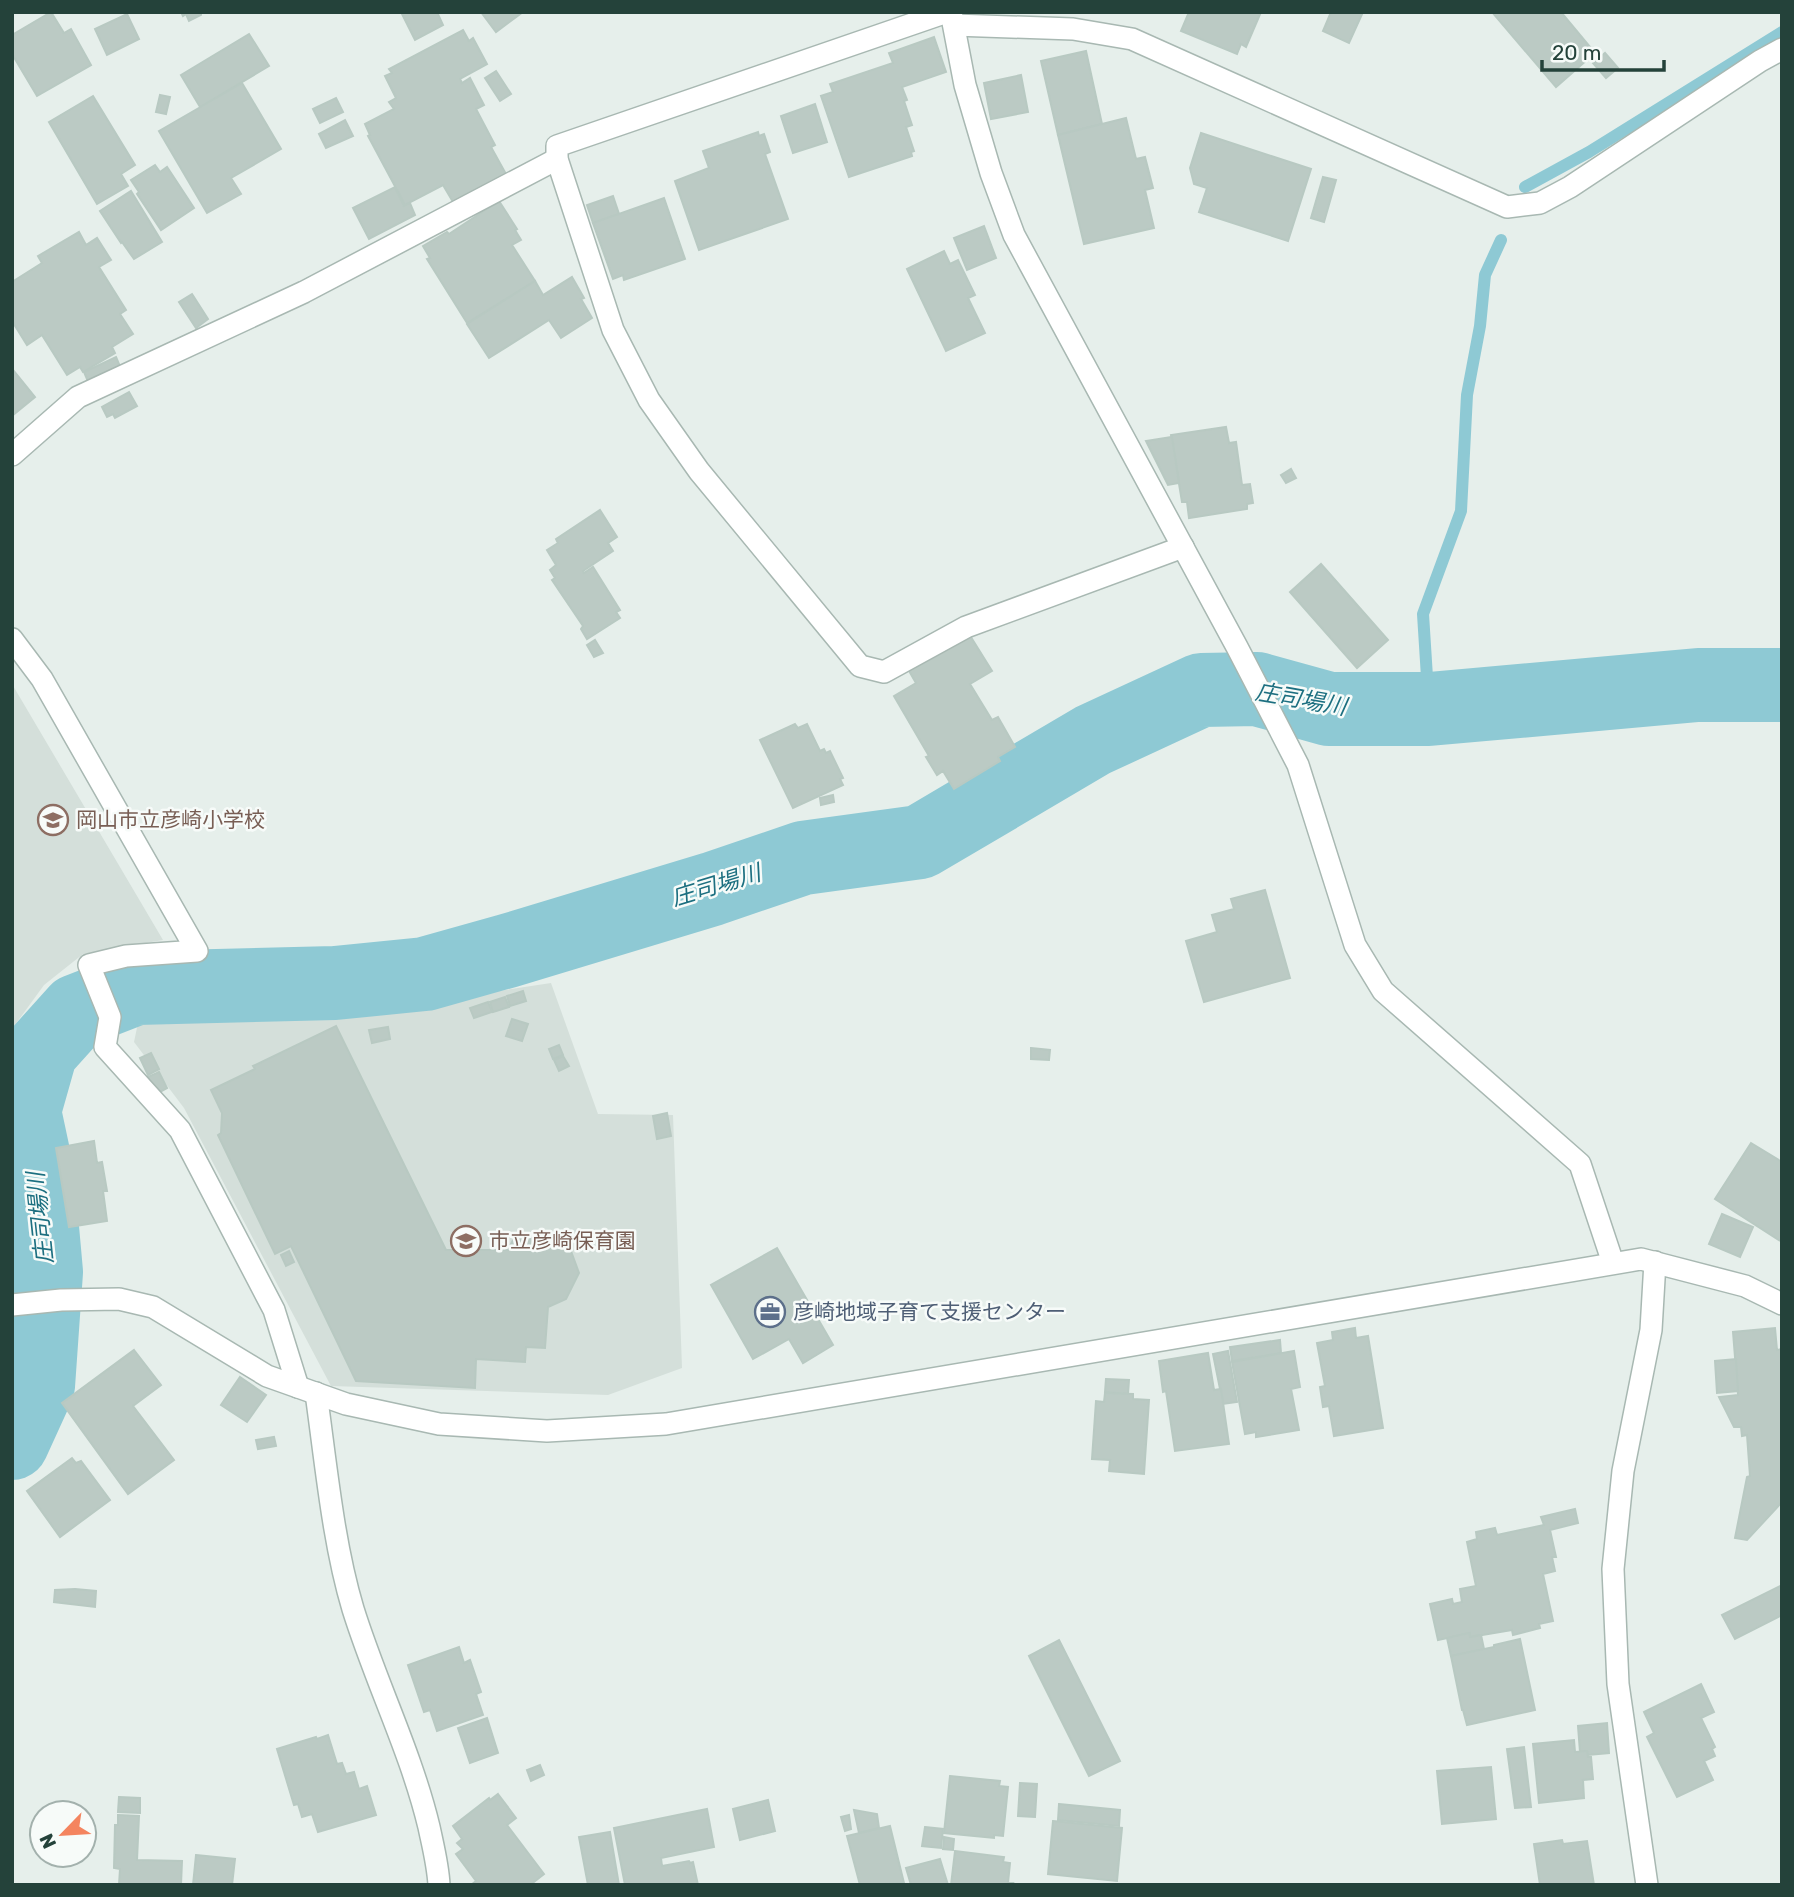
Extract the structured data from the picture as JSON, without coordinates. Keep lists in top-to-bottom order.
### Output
{
  "water": ["庄司場川"],
  "places": {
    "school or university": ["岡山市立彦崎小学校", "市立彦崎保育園"],
    "office": ["彦崎地域子育て支援センター"]
  },
  "scale_bar": "20 m",
  "north": "bottom left"
}
